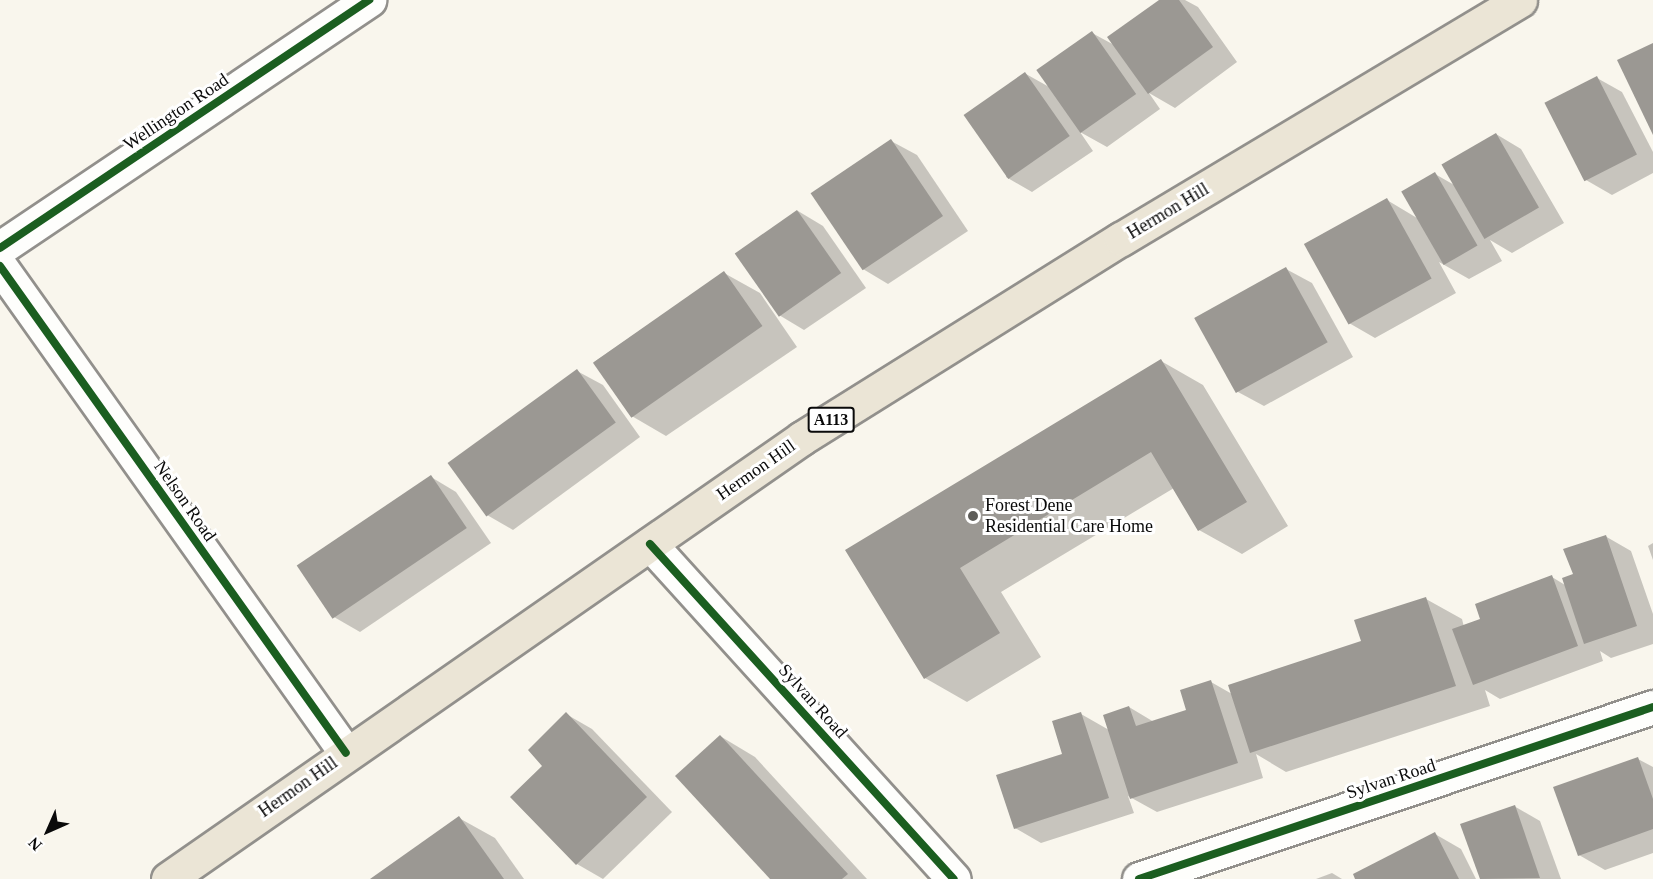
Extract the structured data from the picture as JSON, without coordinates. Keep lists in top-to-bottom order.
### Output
{
  "streets": {
    "main road": ["Hermon Hill", "A113"],
    "street": ["Wellington Road", "Nelson Road", "Sylvan Road"]
  },
  "crossings": [
    ["Hermon Hill", "Nelson Road"],
    ["Hermon Hill", "Sylvan Road"]
  ],
  "places": ["Forest Dene Residential Care Home"],
  "north": "bottom left"
}
